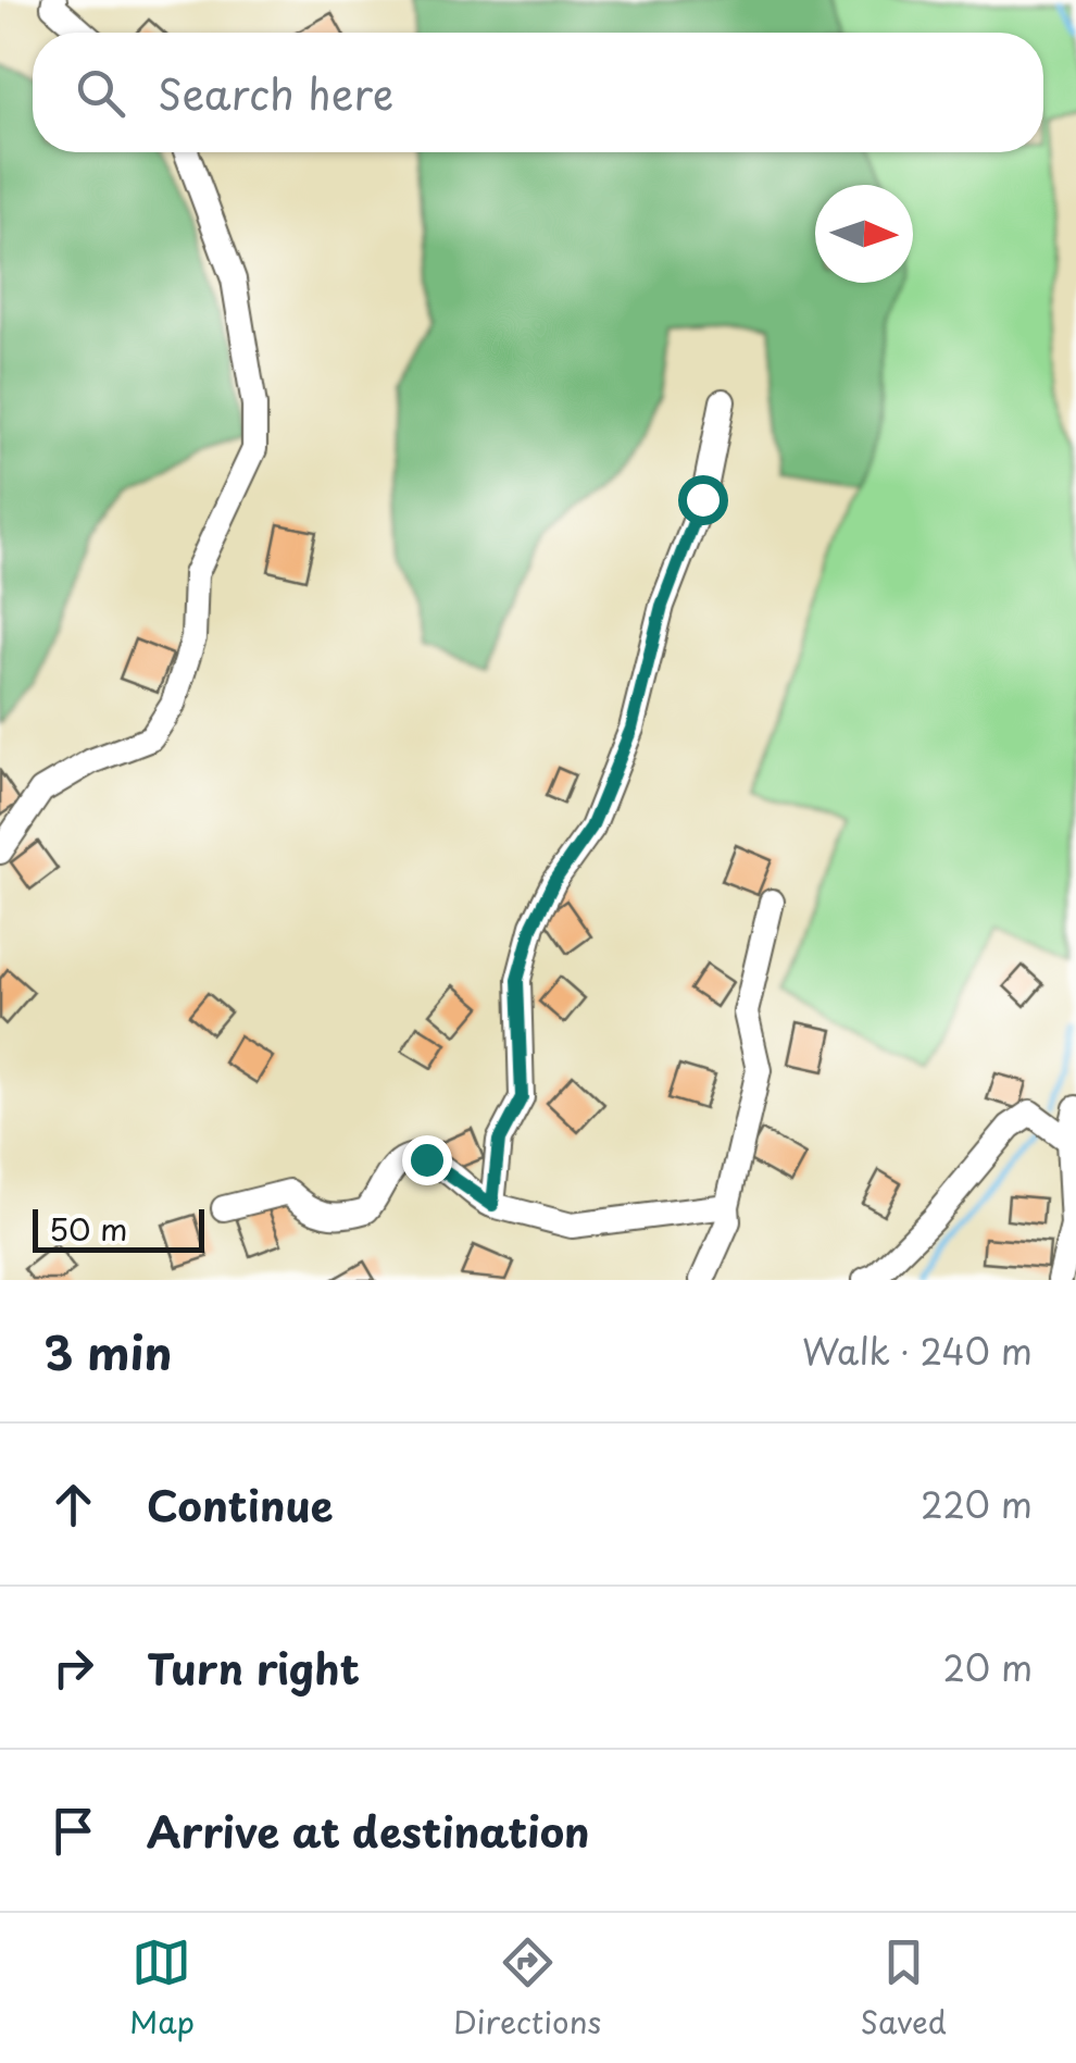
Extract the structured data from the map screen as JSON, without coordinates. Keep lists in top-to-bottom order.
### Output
{
  "scale_bar": "50 m",
  "north": "right",
  "page": {
    "search": "Search here",
    "scale": "50 m",
    "heading": ["3 min", "Walk · 240 m"],
    "list": [
      ["Continue", "220 m"],
      ["Turn right", "20 m"],
      "Arrive at destination"
    ],
    "nav": ["Map", "Directions", "Saved"]
  }
}
